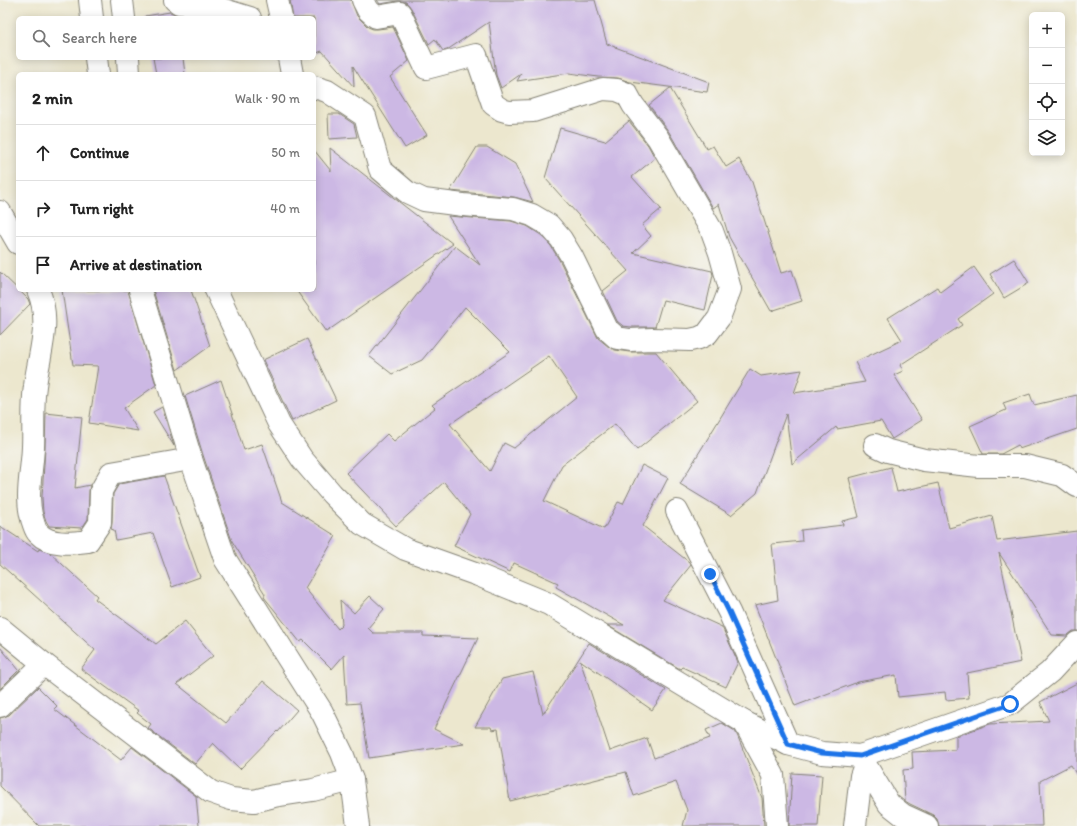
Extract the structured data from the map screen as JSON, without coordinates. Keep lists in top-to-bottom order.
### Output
{
  "page": {
    "map_buttons": ["+", "−"],
    "search": "Search here",
    "heading": ["2 min", "Walk · 90 m"],
    "list": [
      ["Continue", "50 m"],
      ["Turn right", "40 m"],
      "Arrive at destination"
    ]
  }
}
